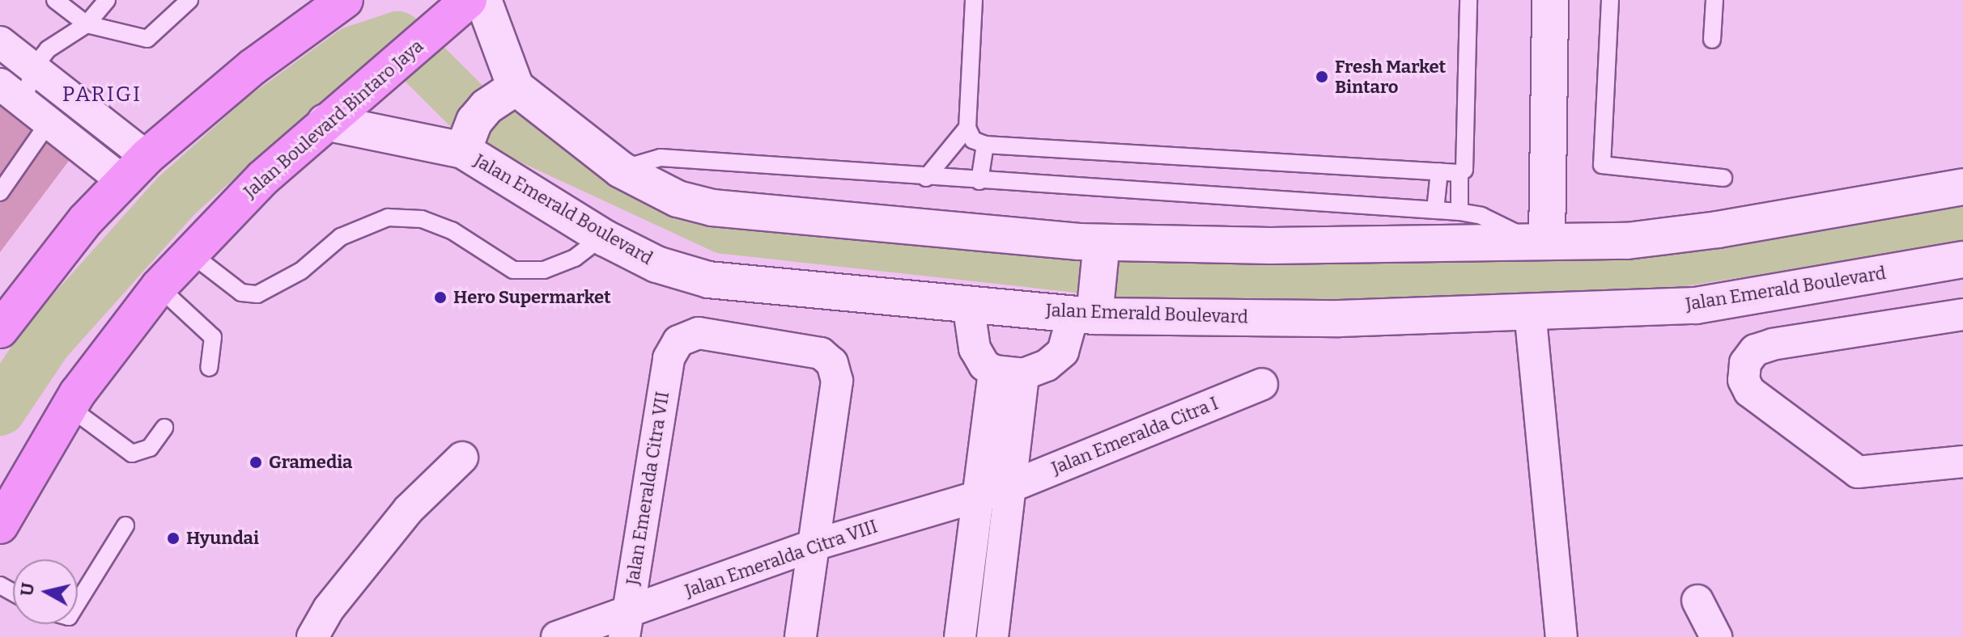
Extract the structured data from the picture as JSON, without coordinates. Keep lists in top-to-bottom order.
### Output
{
  "streets": {
    "main road": ["Jalan Boulevard Bintaro Jaya", "Jalan Emerald Boulevard"],
    "street": ["Jalan Emeralda Citra I", "Jalan Emeralda Citra VII", "Jalan Emeralda Citra VIII"]
  },
  "crossings": [
    ["Jalan Boulevard Bintaro Jaya", "Jalan Emerald Boulevard"],
    ["Jalan Emeralda Citra I", "Jalan Emeralda Citra VIII"],
    ["Jalan Emeralda Citra VII", "Jalan Emeralda Citra VIII"]
  ],
  "districts": ["PARIGI"],
  "places": [
    "Fresh Market Bintaro",
    "Hero Supermarket",
    "Gramedia",
    "Hyundai"
  ],
  "north": "left"
}
